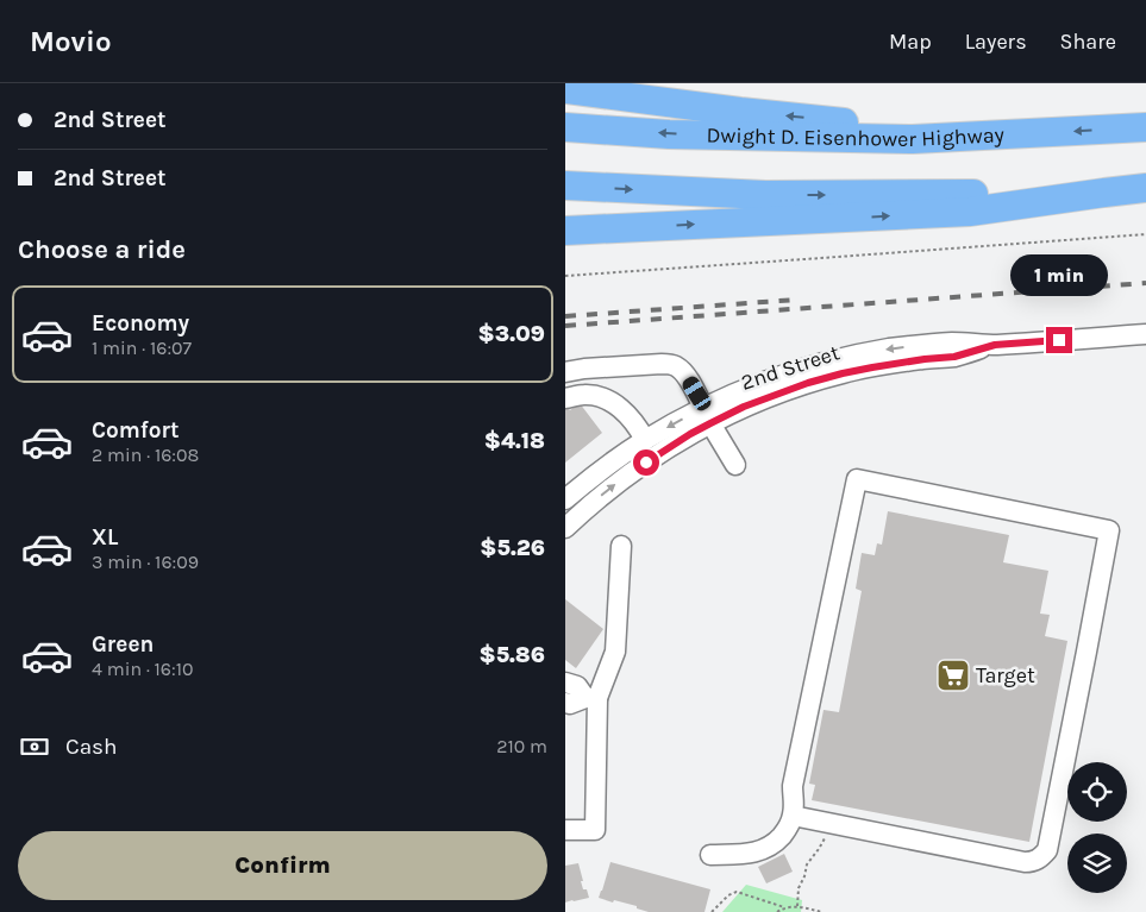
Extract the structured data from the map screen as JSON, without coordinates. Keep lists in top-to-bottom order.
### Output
{
  "streets": {
    "highway": ["Dwight D. Eisenhower Highway"],
    "street": ["2nd Street"]
  },
  "places": {
    "supermarket": ["Target"]
  },
  "page": {
    "header": "Movio",
    "nav": ["Map", "Layers", "Share"],
    "banner": ["2nd Street", "2nd Street"],
    "heading": "Choose a ride",
    "bubble": "1 min",
    "list": [
      {
        "name": "Economy",
        "note": "1 min · 16:07",
        "value": "$3.09"
      },
      {
        "name": "Comfort",
        "note": "2 min · 16:08",
        "value": "$4.18"
      },
      {
        "name": "XL",
        "note": "3 min · 16:09",
        "value": "$5.26"
      },
      {
        "name": "Green",
        "note": "4 min · 16:10",
        "value": "$5.86"
      }
    ],
    "pay": ["Cash", "210 m"],
    "buttons": "Confirm"
  }
}
